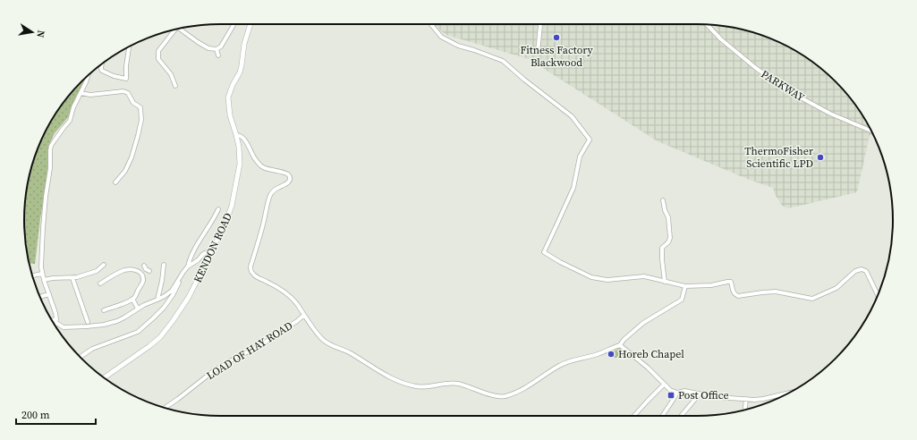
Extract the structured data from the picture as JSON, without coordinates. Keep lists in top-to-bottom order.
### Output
{
  "streets": {
    "main road": ["KENDON ROAD"],
    "street": ["PARKWAY", "LOAD OF HAY ROAD"]
  },
  "places": {
    "other": ["Fitness Factory Blackwood", "ThermoFisher Scientific LPD", "Horeb Chapel"],
    "transit": ["Post Office"]
  },
  "scale_bar": "200 m",
  "north": "right"
}
